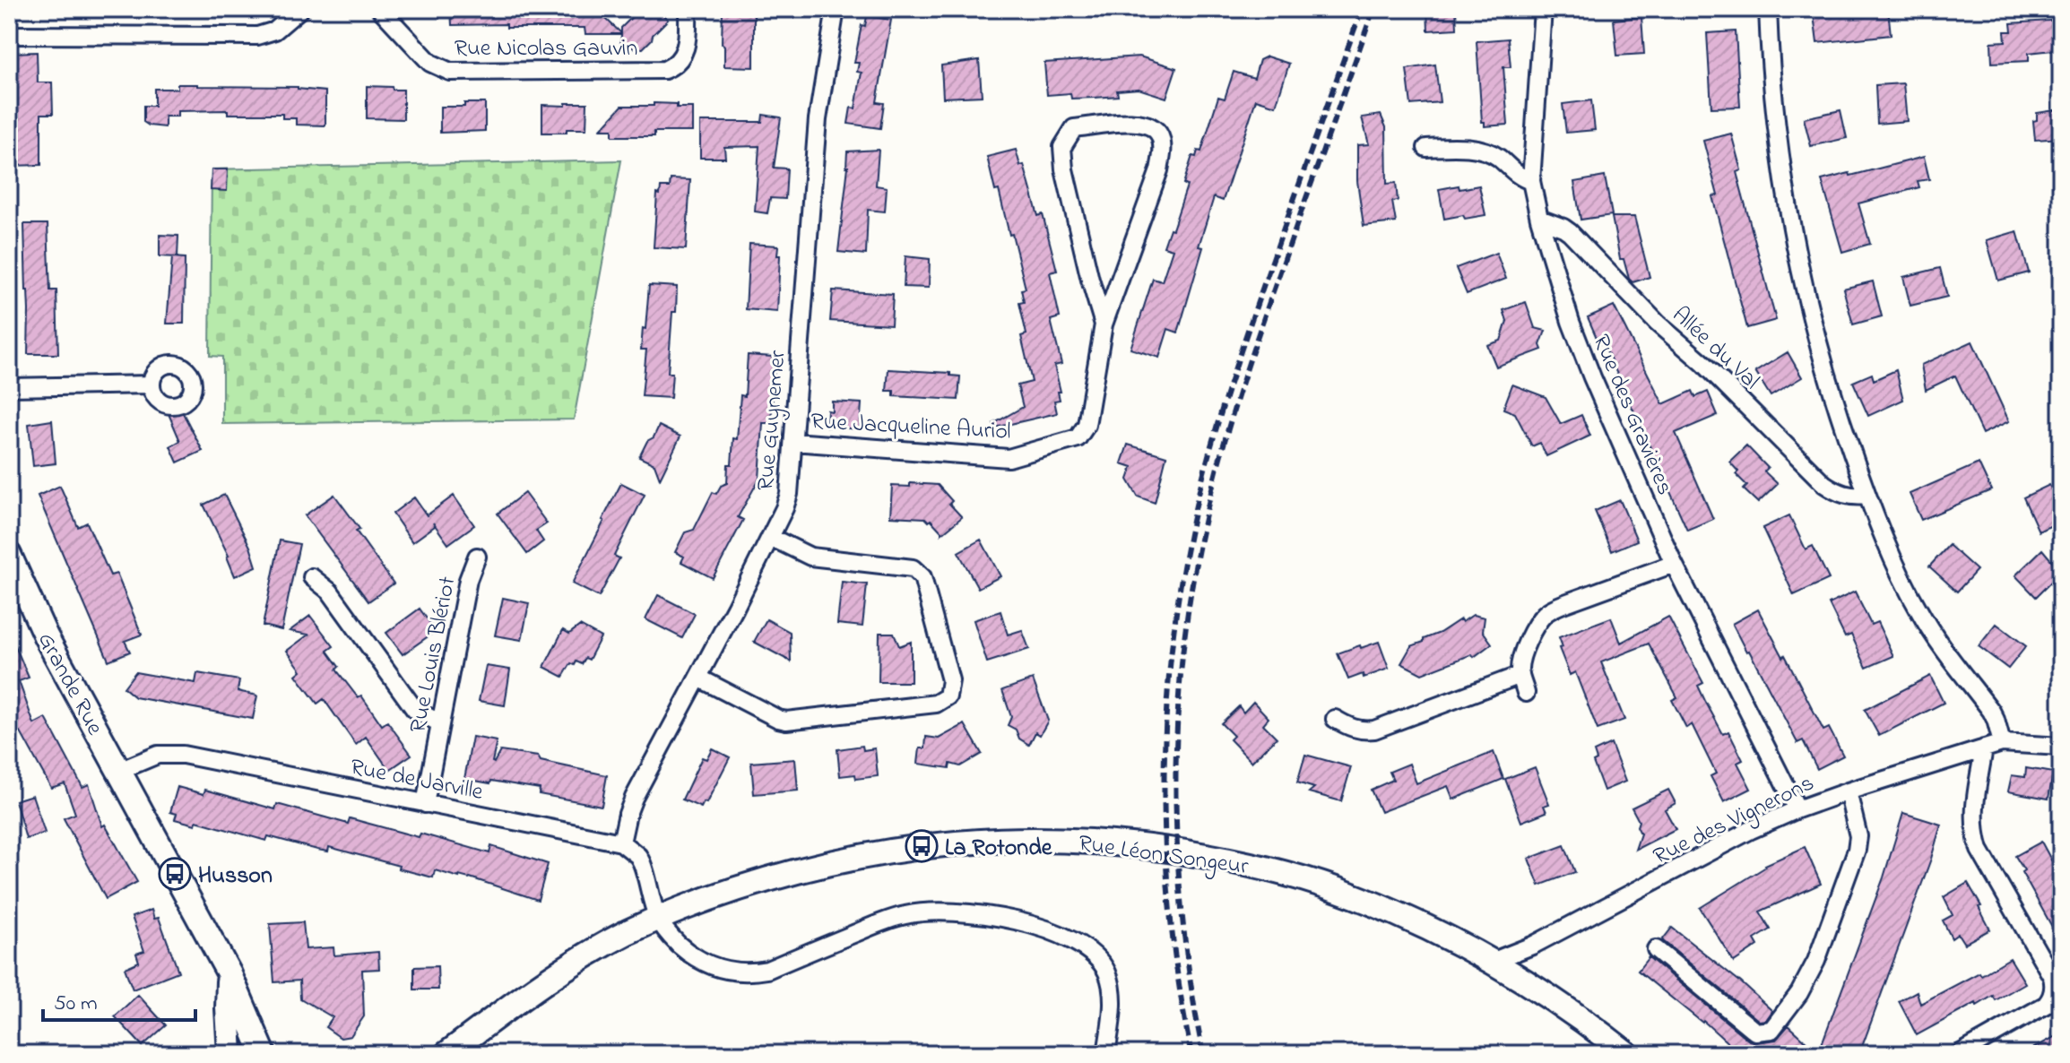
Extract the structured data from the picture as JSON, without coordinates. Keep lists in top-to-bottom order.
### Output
{
  "streets": {
    "street": [
      "Rue Nicolas Gauvin",
      "Allée du Val",
      "Rue des Gravières",
      "Rue Guynemer",
      "Rue Jacqueline Auriol",
      "Rue Louis Blériot",
      "Grande Rue",
      "Rue de Jarville",
      "Rue des Vignerons",
      "Rue Léon Songeur"
    ]
  },
  "crossings": [
    ["Allée du Val", "Rue des Gravières"],
    ["Rue des Gravières", "Rue des Vignerons"],
    ["Rue Guynemer", "Rue Jacqueline Auriol"],
    ["Rue Guynemer", "Rue de Jarville"],
    ["Rue Louis Blériot", "Rue de Jarville"],
    ["Grande Rue", "Rue de Jarville"],
    ["Rue des Vignerons", "Rue Léon Songeur"]
  ],
  "places": {
    "bus stop": ["La Rotonde", "Husson"]
  },
  "scale_bar": "50 m"
}
